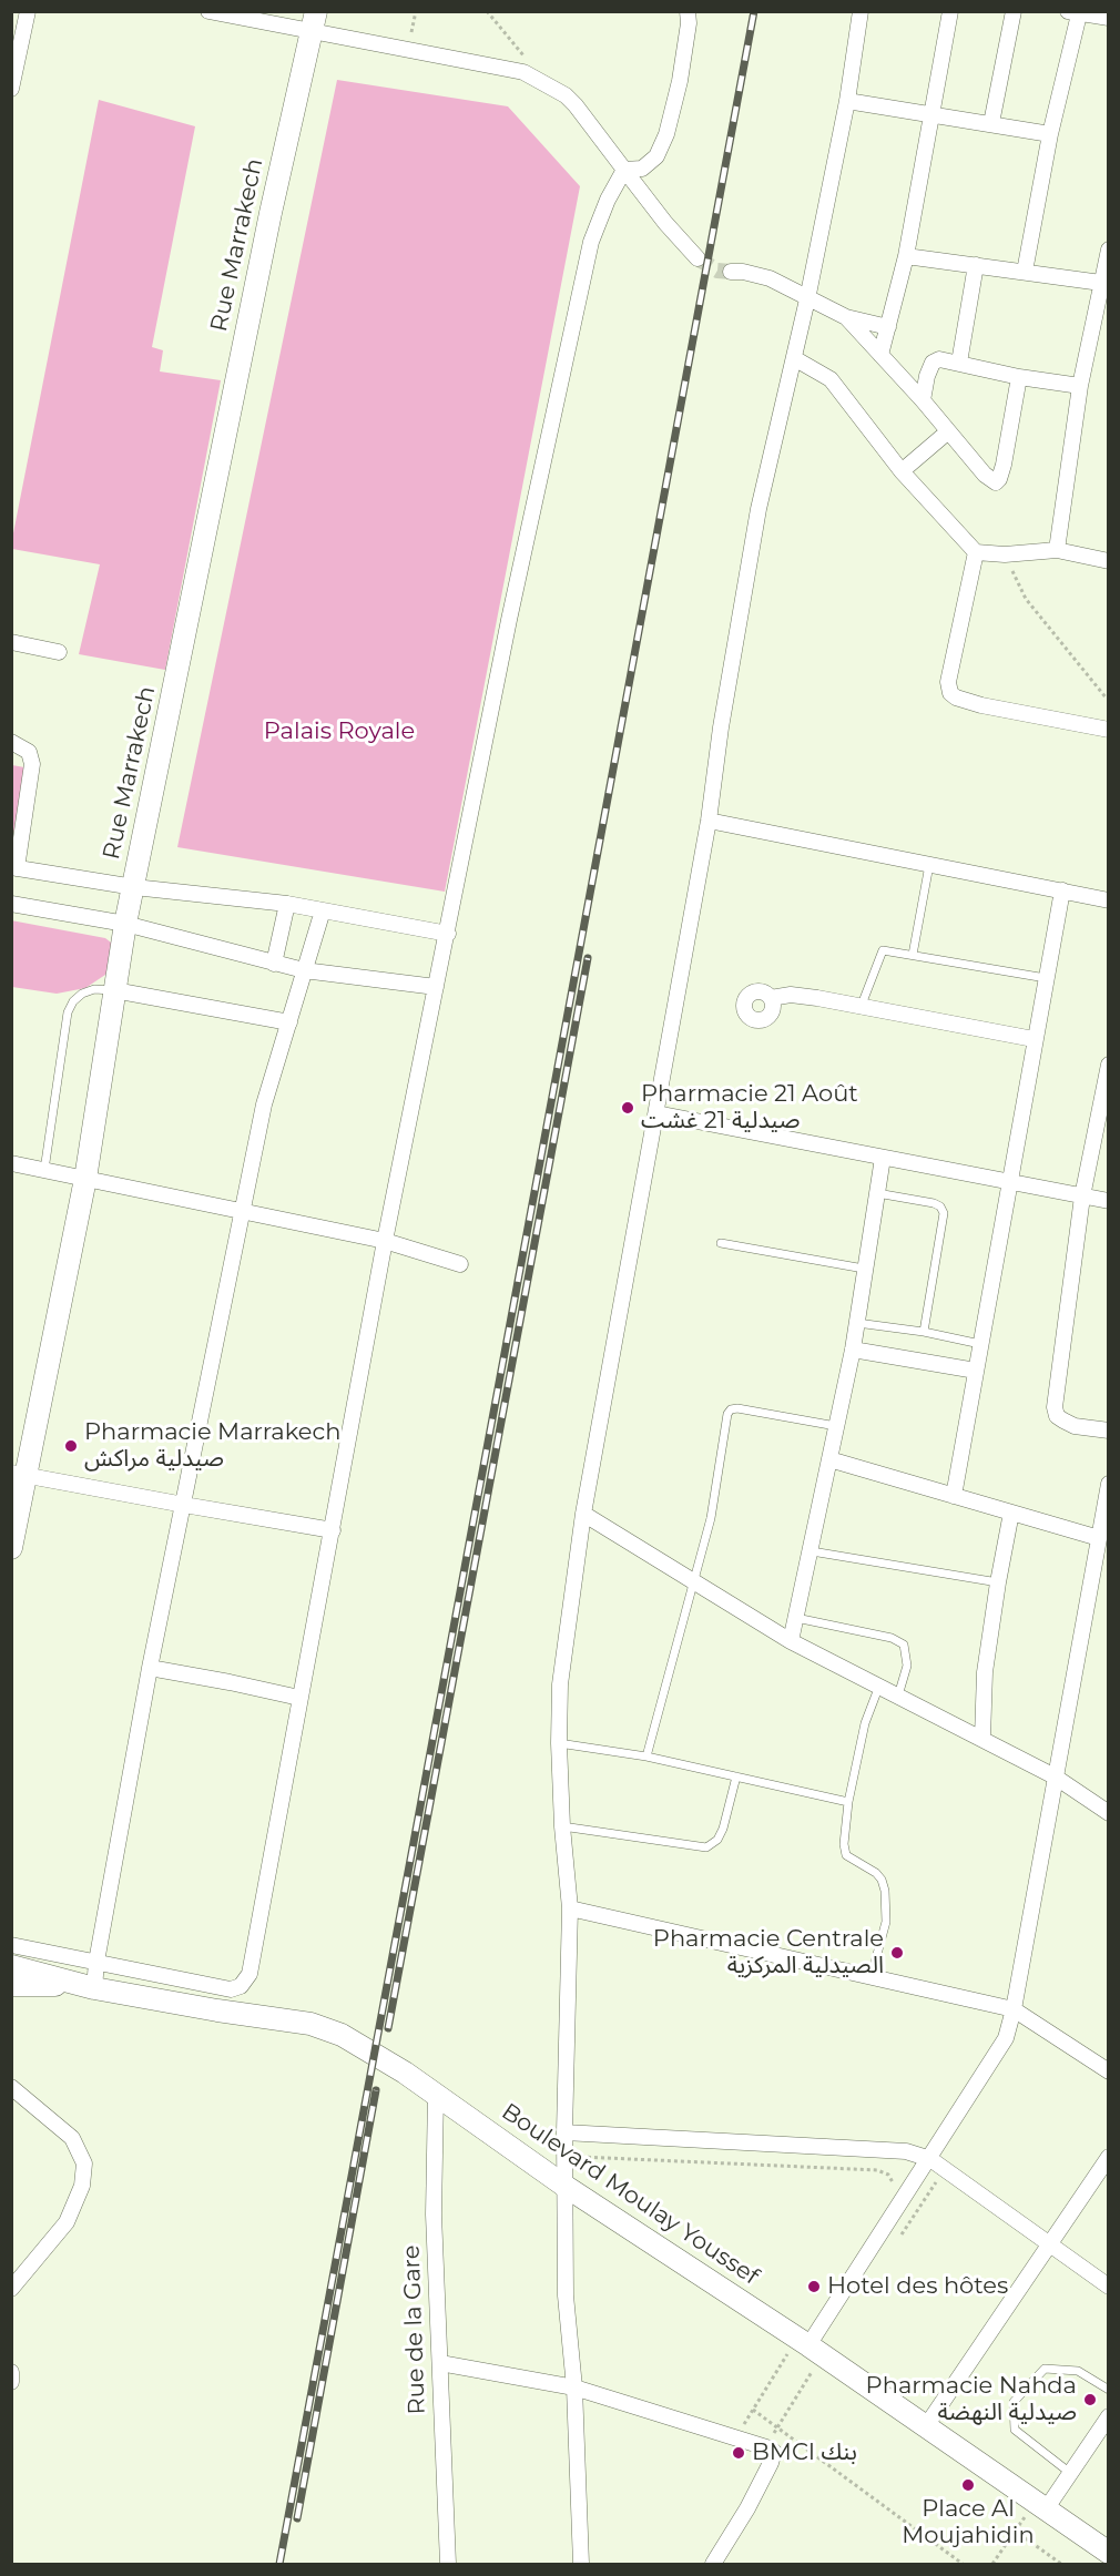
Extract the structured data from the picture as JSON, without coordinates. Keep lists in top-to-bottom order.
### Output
{
  "streets": {
    "street": ["Rue Marrakech", "Boulevard Moulay Youssef", "Rue de la Gare"]
  },
  "crossings": [
    ["Boulevard Moulay Youssef", "Rue de la Gare"]
  ],
  "parks": ["Palais Royale"],
  "places": [
    "Pharmacie 21 Août صيدلية 21 غشت",
    "Pharmacie Marrakech صيدلية مراكش",
    "Pharmacie Centrale الصيدلية المركزية",
    "Hotel des hôtes",
    "Pharmacie Nahda صيدلية النهضة",
    "BMCI بنك",
    "Place Al Moujahidin"
  ]
}
